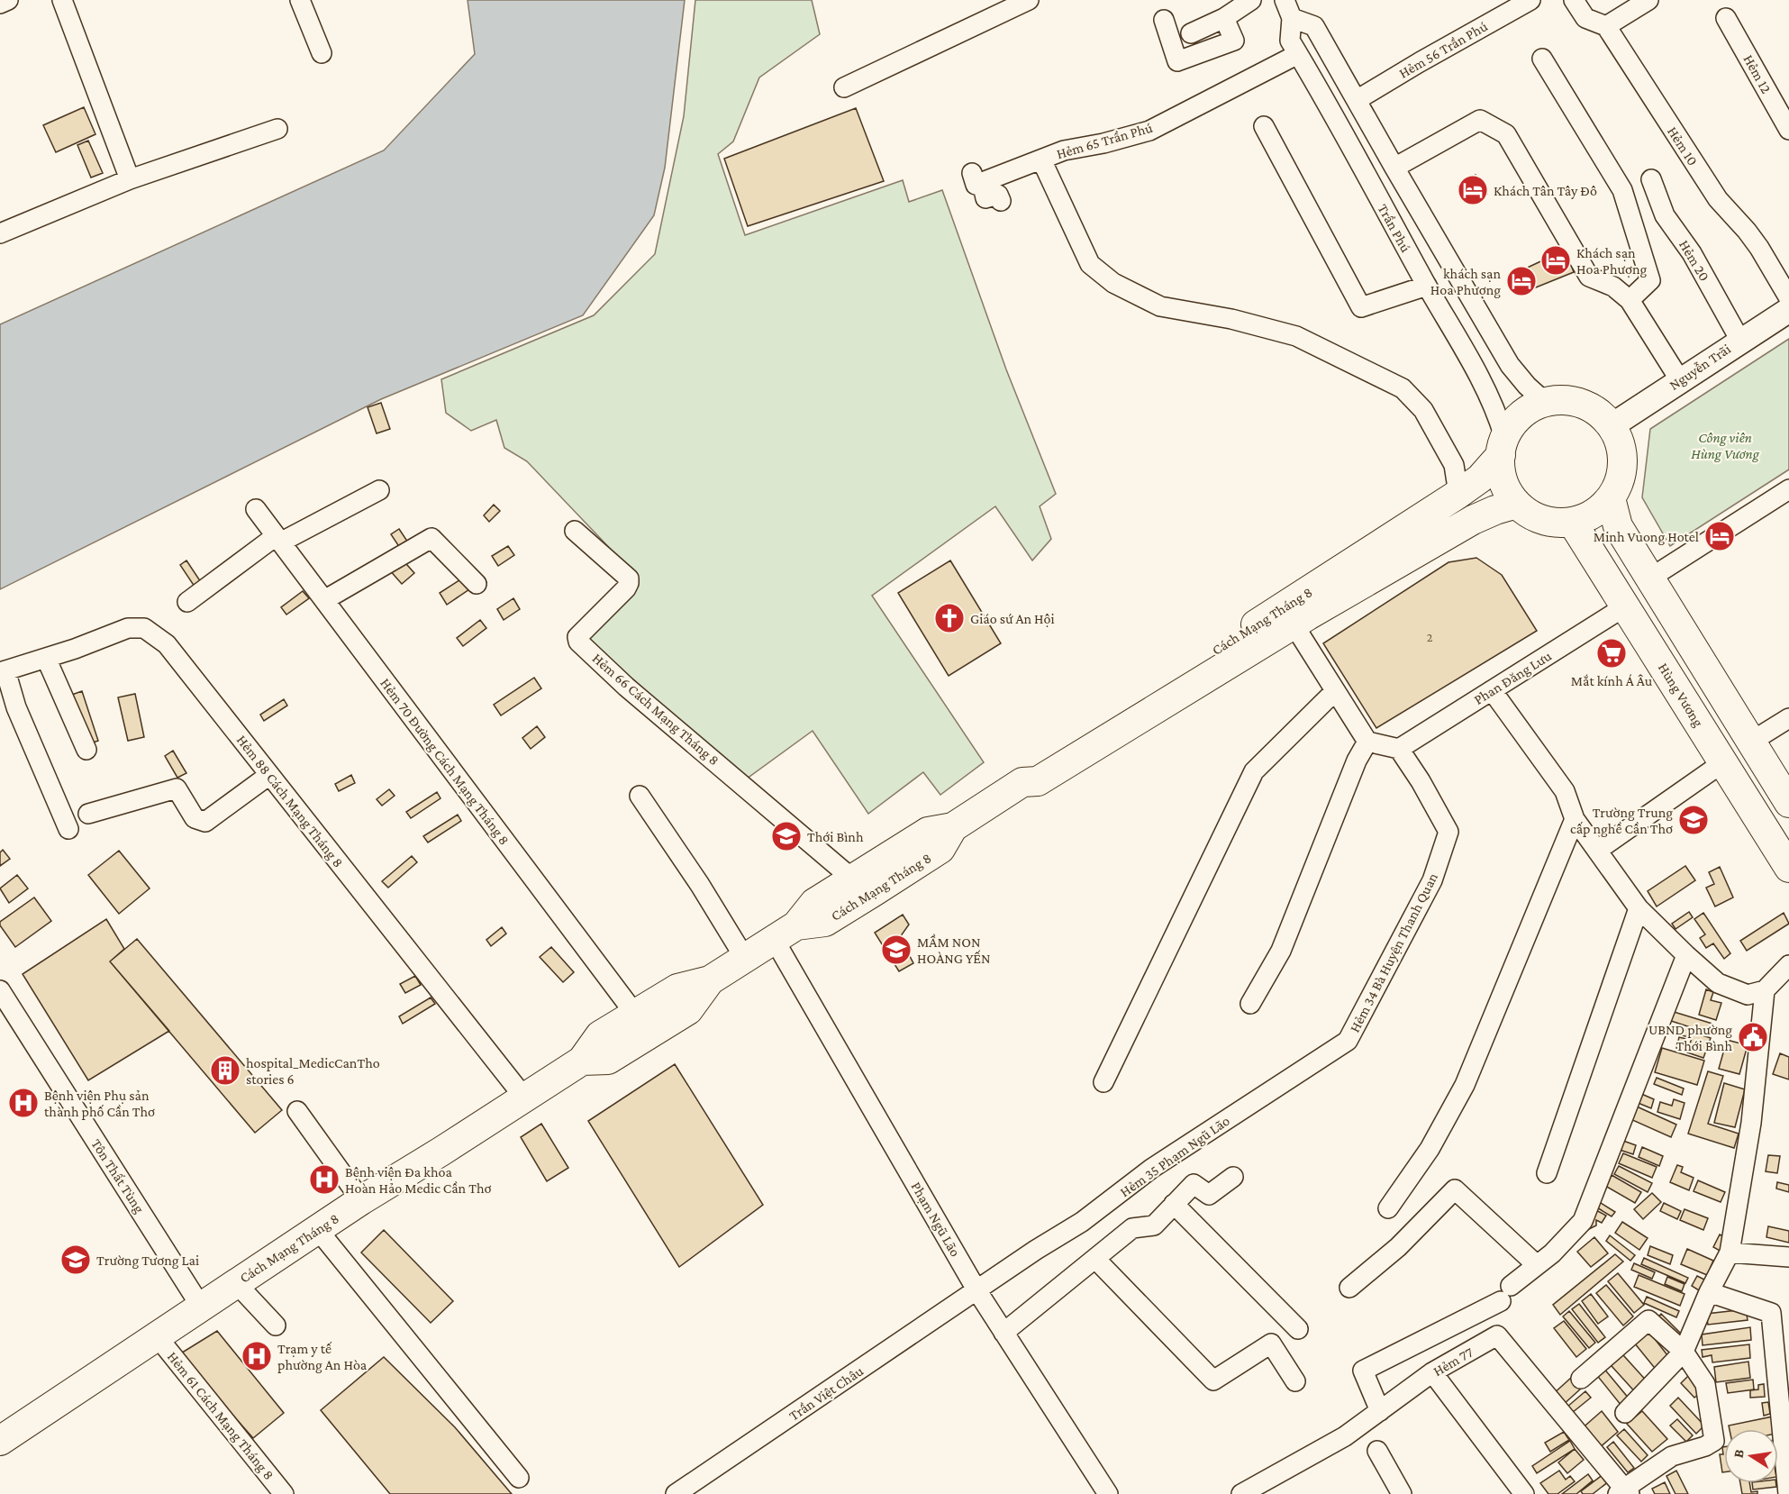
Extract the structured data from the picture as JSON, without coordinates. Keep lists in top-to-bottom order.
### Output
{
  "streets": {
    "highway": ["Cách Mạng Tháng 8", "Hùng Vương"],
    "main road": ["Nguyễn Trãi"],
    "street": [
      "Hẻm 56 Trần Phú",
      "Hẻm 12",
      "Hẻm 65 Trần Phú",
      "Hẻm 10",
      "Trần Phú",
      "Hẻm 20",
      "Phan Đăng Lưu",
      "Hẻm 66 Cách Mạng Tháng 8",
      "Hẻm 70 Đường Cách Mạng Tháng 8",
      "Hẻm 88 Cách Mạng Tháng 8",
      "Hẻm 34 Bà Huyện Thanh Quan",
      "Hẻm 35 Phạm Ngũ Lão",
      "Tôn Thất Tùng",
      "Phạm Ngũ Lão",
      "Hẻm 77",
      "Trần Việt Châu",
      "Hẻm 61 Cách Mạng Tháng 8"
    ]
  },
  "crossings": [
    ["Hẻm 56 Trần Phú", "Trần Phú"],
    ["Hẻm 65 Trần Phú", "Trần Phú"],
    ["Trần Phú", "Nguyễn Trãi"],
    ["Trần Phú", "Cách Mạng Tháng 8"],
    ["Trần Phú", "Hùng Vương"],
    ["Hẻm 20", "Nguyễn Trãi"],
    ["Nguyễn Trãi", "Cách Mạng Tháng 8"],
    ["Nguyễn Trãi", "Hùng Vương"],
    ["Cách Mạng Tháng 8", "Hùng Vương"],
    ["Cách Mạng Tháng 8", "Hẻm 66 Cách Mạng Tháng 8"],
    ["Cách Mạng Tháng 8", "Hẻm 70 Đường Cách Mạng Tháng 8"],
    ["Cách Mạng Tháng 8", "Hẻm 88 Cách Mạng Tháng 8"],
    ["Cách Mạng Tháng 8", "Tôn Thất Tùng"],
    ["Cách Mạng Tháng 8", "Phạm Ngũ Lão"],
    ["Cách Mạng Tháng 8", "Hẻm 61 Cách Mạng Tháng 8"],
    ["Phan Đăng Lưu", "Hùng Vương"],
    ["Phan Đăng Lưu", "Hẻm 34 Bà Huyện Thanh Quan"],
    ["Hẻm 34 Bà Huyện Thanh Quan", "Hẻm 35 Phạm Ngũ Lão"],
    ["Hẻm 35 Phạm Ngũ Lão", "Phạm Ngũ Lão"],
    ["Hẻm 35 Phạm Ngũ Lão", "Trần Việt Châu"],
    ["Phạm Ngũ Lão", "Trần Việt Châu"]
  ],
  "parks": ["Công viên Hùng Vương"],
  "places": {
    "hotel": [
      "Khách Tân Tây Đô",
      "Khách sạn Hoa Phượng",
      "khách sạn Hoa Phượng",
      "Minh Vuong Hotel"
    ],
    "church": ["Giáo sứ An Hội"],
    "supermarket": ["Mắt kính Á Âu"],
    "school or university": [
      "Trường Trung cấp nghề Cần Thơ",
      "Thới Bình",
      "MẦM NON HOÀNG YẾN",
      "Trường Tương Lai"
    ],
    "public building": ["UBND phường Thới Bình"],
    "building": ["hospital_MedicCanTho stories 6"],
    "hospital": ["Bệnh viện Phụ sản thành phố Cần Thơ", "Bệnh viện Đa khoa Hoàn Hảo Medic Cần Thơ", "Trạm y tế phường An Hòa"]
  },
  "house_numbers": ["2"],
  "north": "left"
}
